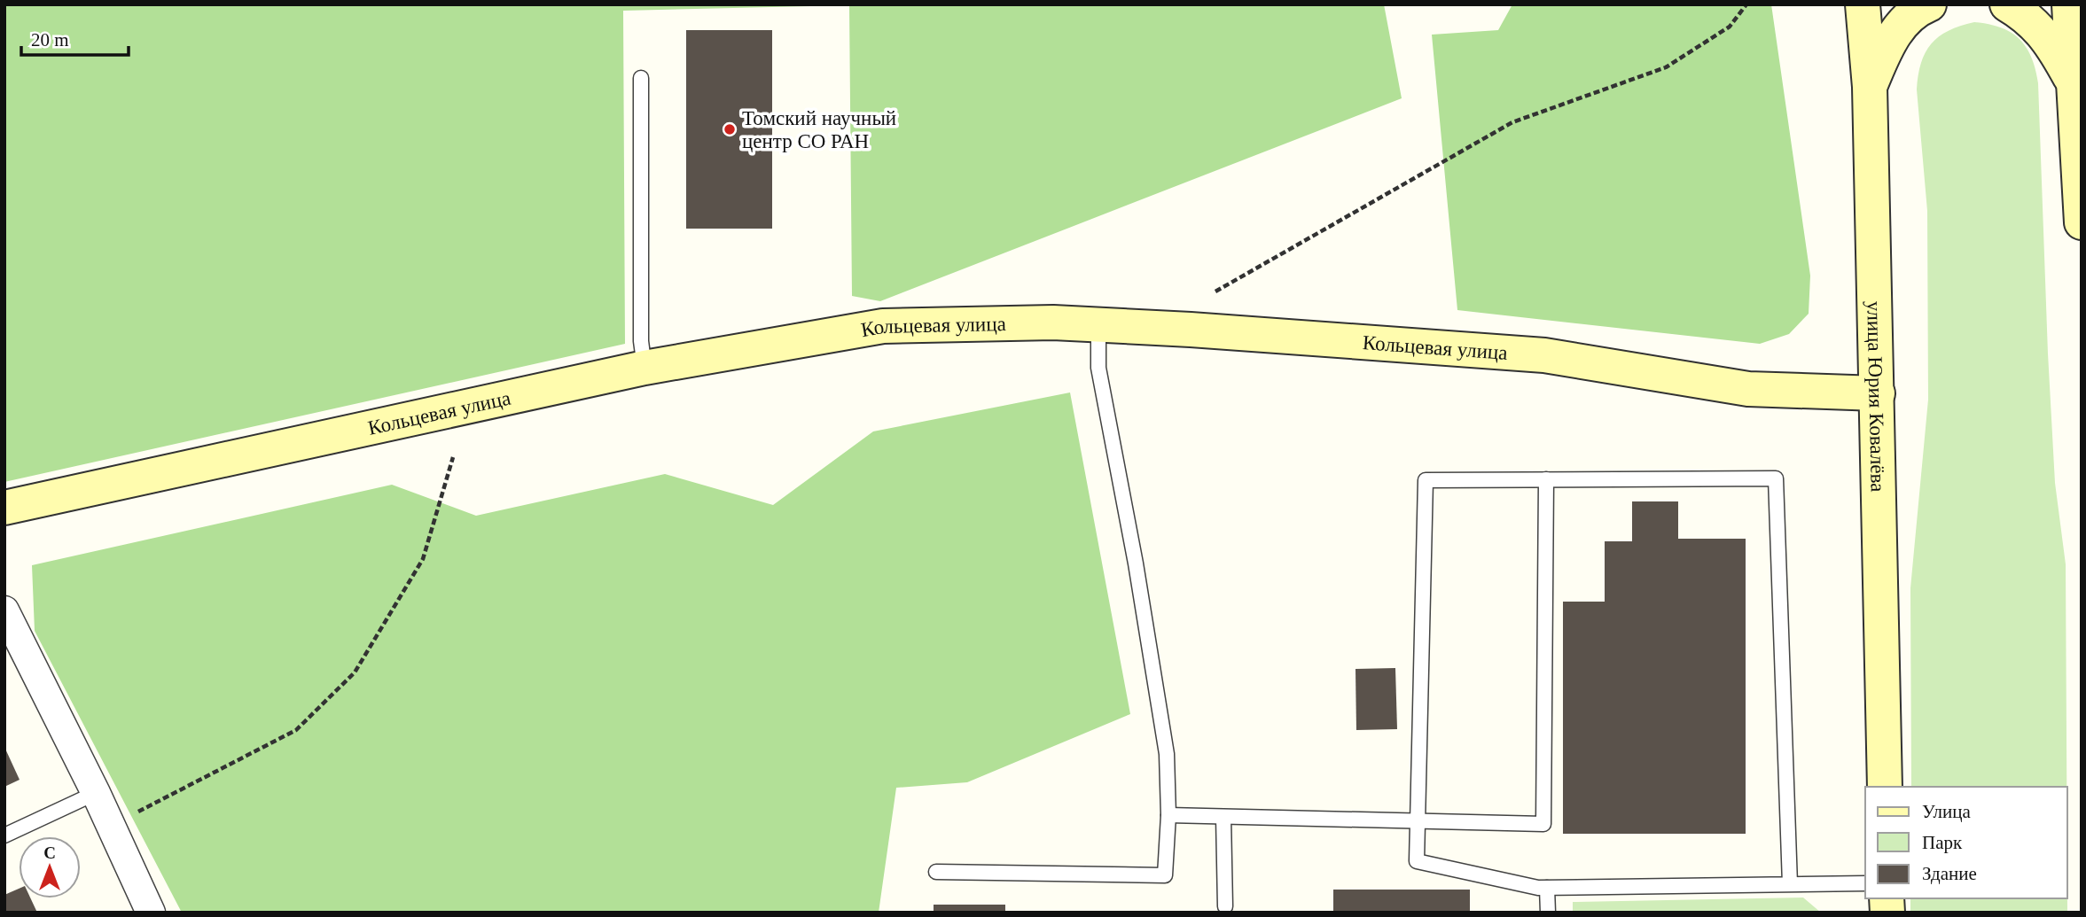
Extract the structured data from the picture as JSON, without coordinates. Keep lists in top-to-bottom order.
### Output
{
  "streets": {
    "street": ["Кольцевая улица", "улица Юрия Ковалёва"]
  },
  "crossings": [
    ["Кольцевая улица", "улица Юрия Ковалёва"]
  ],
  "places": ["Томский научный центр СО РАН"],
  "legend": ["Улица", "Парк", "Здание"],
  "scale_bar": "20 m",
  "north": "top"
}
